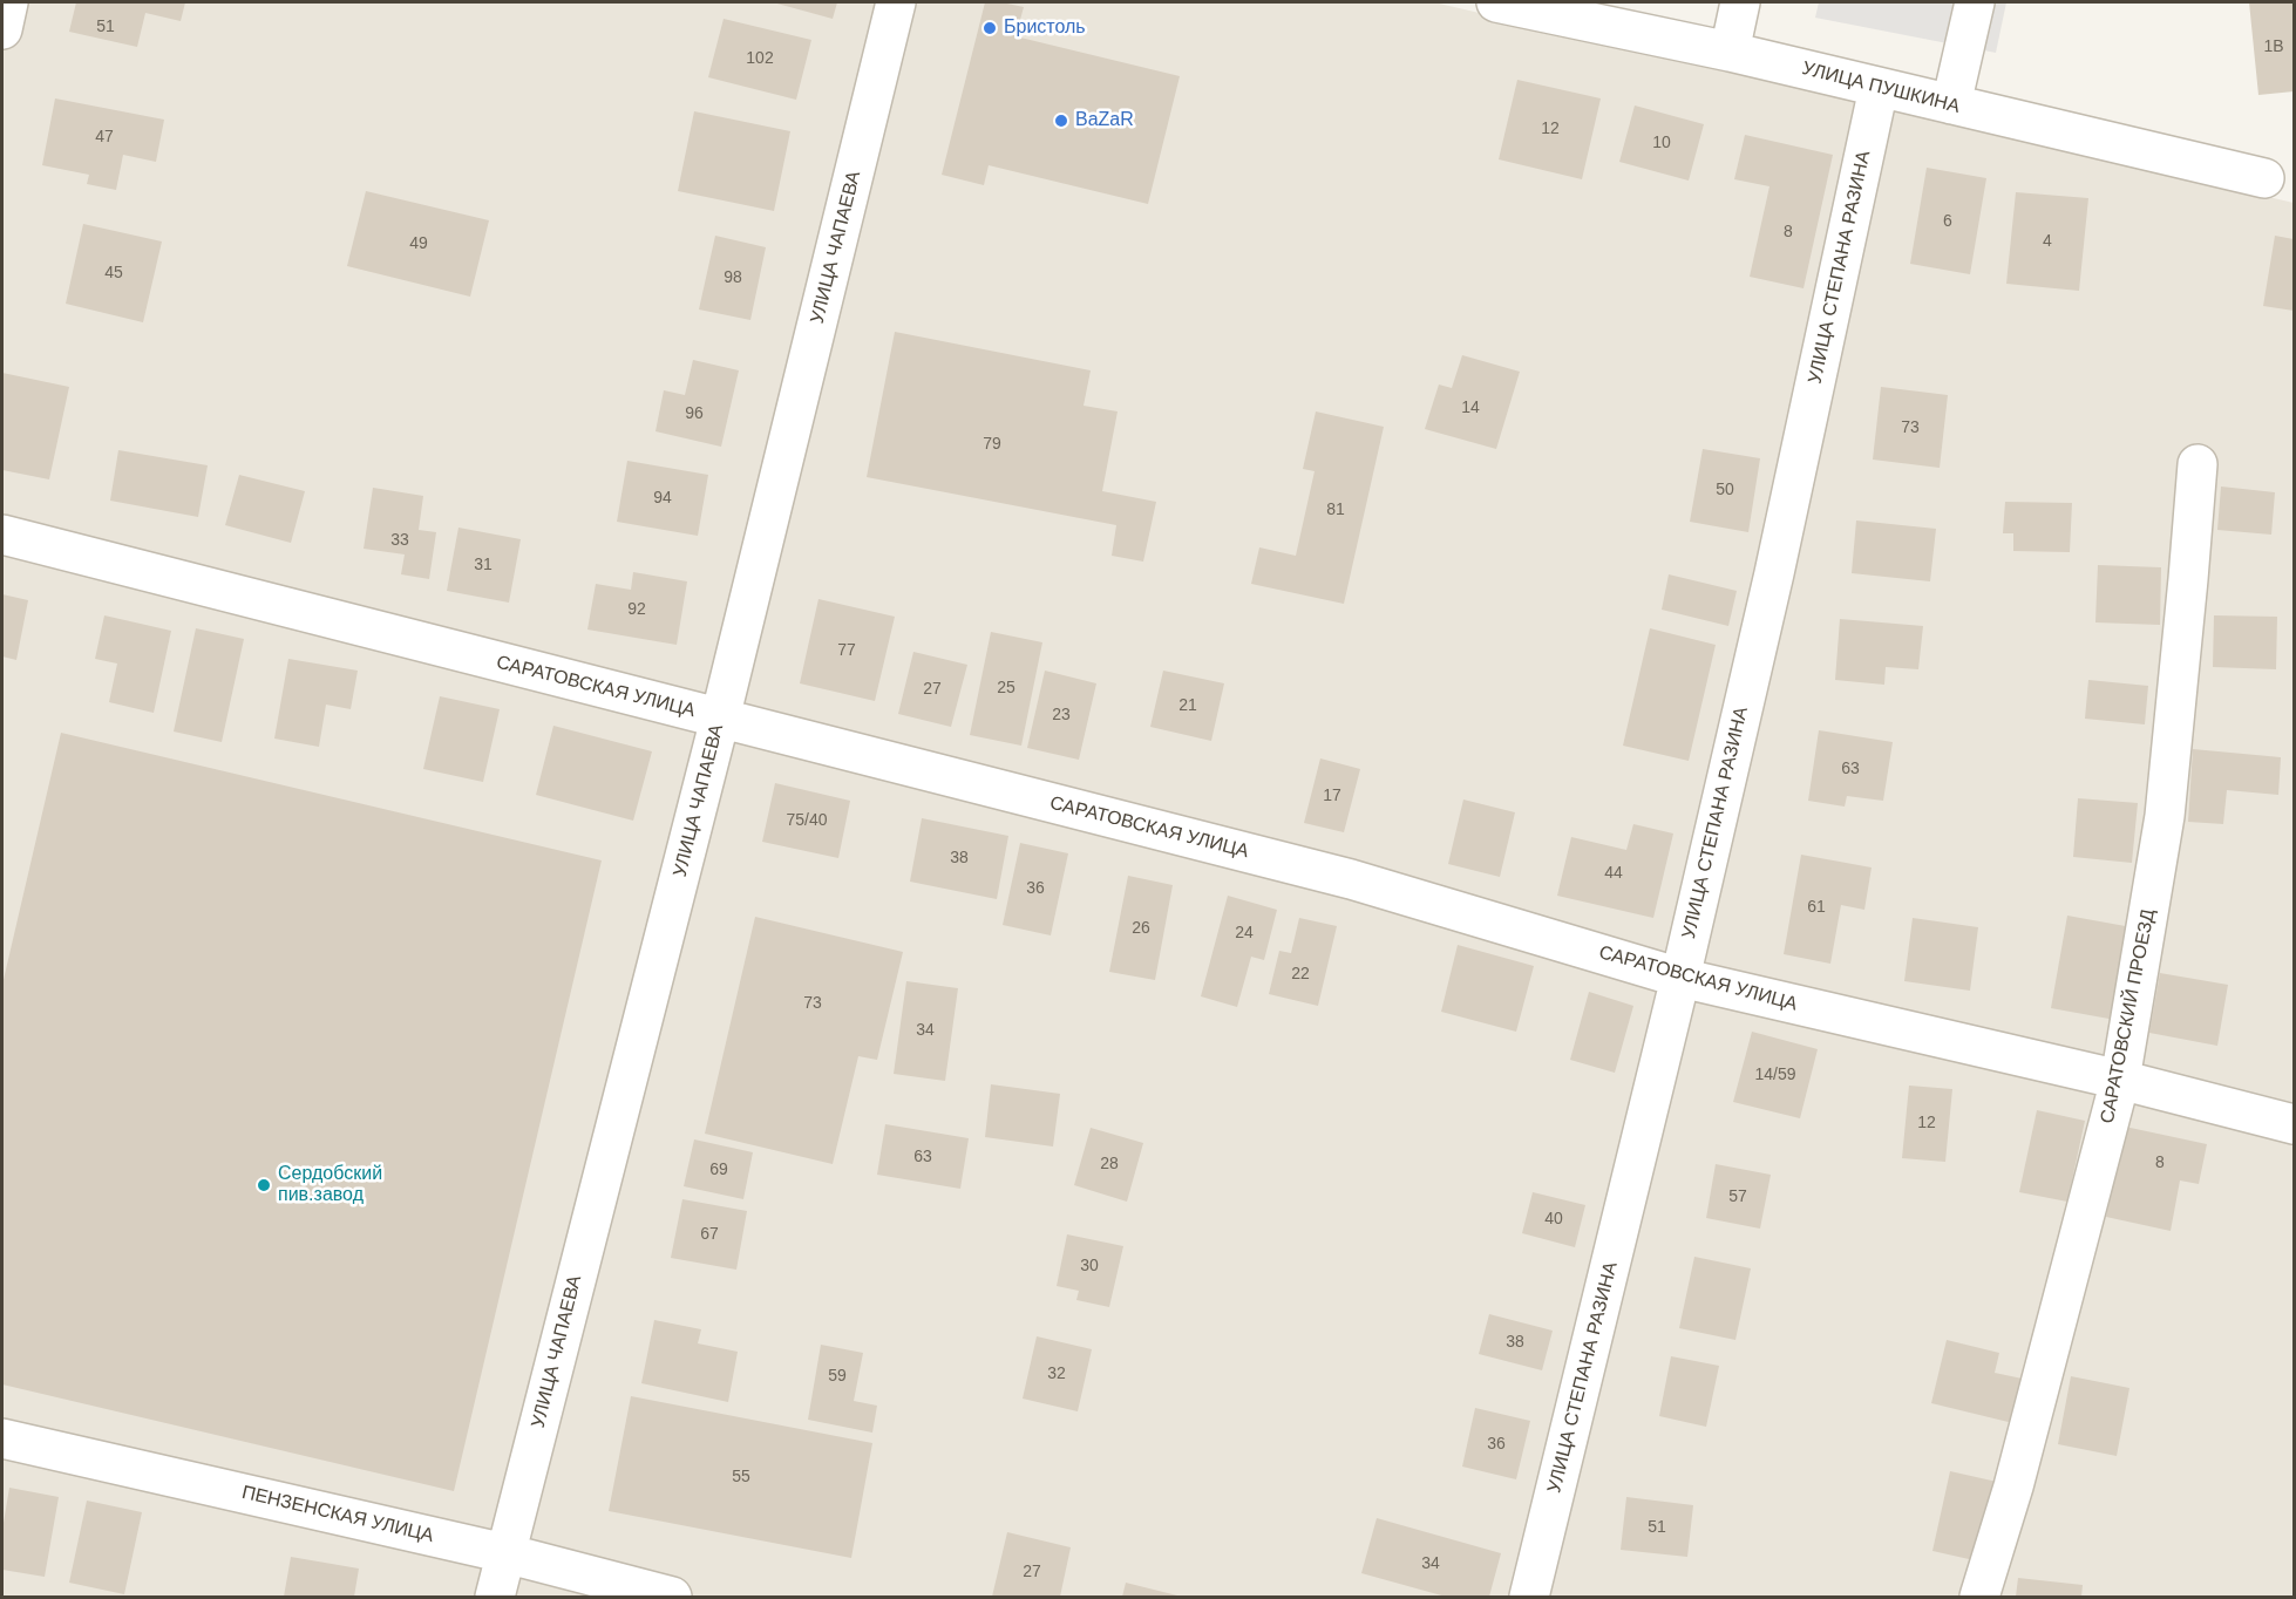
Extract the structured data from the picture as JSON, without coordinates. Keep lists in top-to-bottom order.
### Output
{
  "streets": {
    "street": [
      "УЛИЦА ПУШКИНА",
      "УЛИЦА ЧАПАЕВА",
      "УЛИЦА СТЕПАНА РАЗИНА",
      "САРАТОВСКАЯ УЛИЦА",
      "САРАТОВСКИЙ ПРОЕЗД",
      "ПЕНЗЕНСКАЯ УЛИЦА"
    ]
  },
  "crossings": [
    ["УЛИЦА ПУШКИНА", "УЛИЦА СТЕПАНА РАЗИНА"],
    ["УЛИЦА ЧАПАЕВА", "САРАТОВСКАЯ УЛИЦА"],
    ["УЛИЦА ЧАПАЕВА", "ПЕНЗЕНСКАЯ УЛИЦА"],
    ["УЛИЦА СТЕПАНА РАЗИНА", "САРАТОВСКАЯ УЛИЦА"],
    ["САРАТОВСКАЯ УЛИЦА", "САРАТОВСКИЙ ПРОЕЗД"]
  ],
  "places": ["Бристоль", "BaZaR", "Сердобский пив.завод"],
  "house_numbers": [
    "51",
    "1В",
    "102",
    "12",
    "47",
    "10",
    "6",
    "8",
    "4",
    "49",
    "45",
    "98",
    "14",
    "96",
    "73",
    "79",
    "50",
    "94",
    "81",
    "33",
    "31",
    "92",
    "77",
    "25",
    "27",
    "21",
    "23",
    "63",
    "17",
    "75/40",
    "38",
    "44",
    "36",
    "61",
    "26",
    "24",
    "22",
    "73",
    "34",
    "14/59",
    "12",
    "63",
    "8",
    "28",
    "69",
    "57",
    "40",
    "67",
    "30",
    "38",
    "32",
    "59",
    "36",
    "55",
    "51",
    "34",
    "27"
  ]
}
